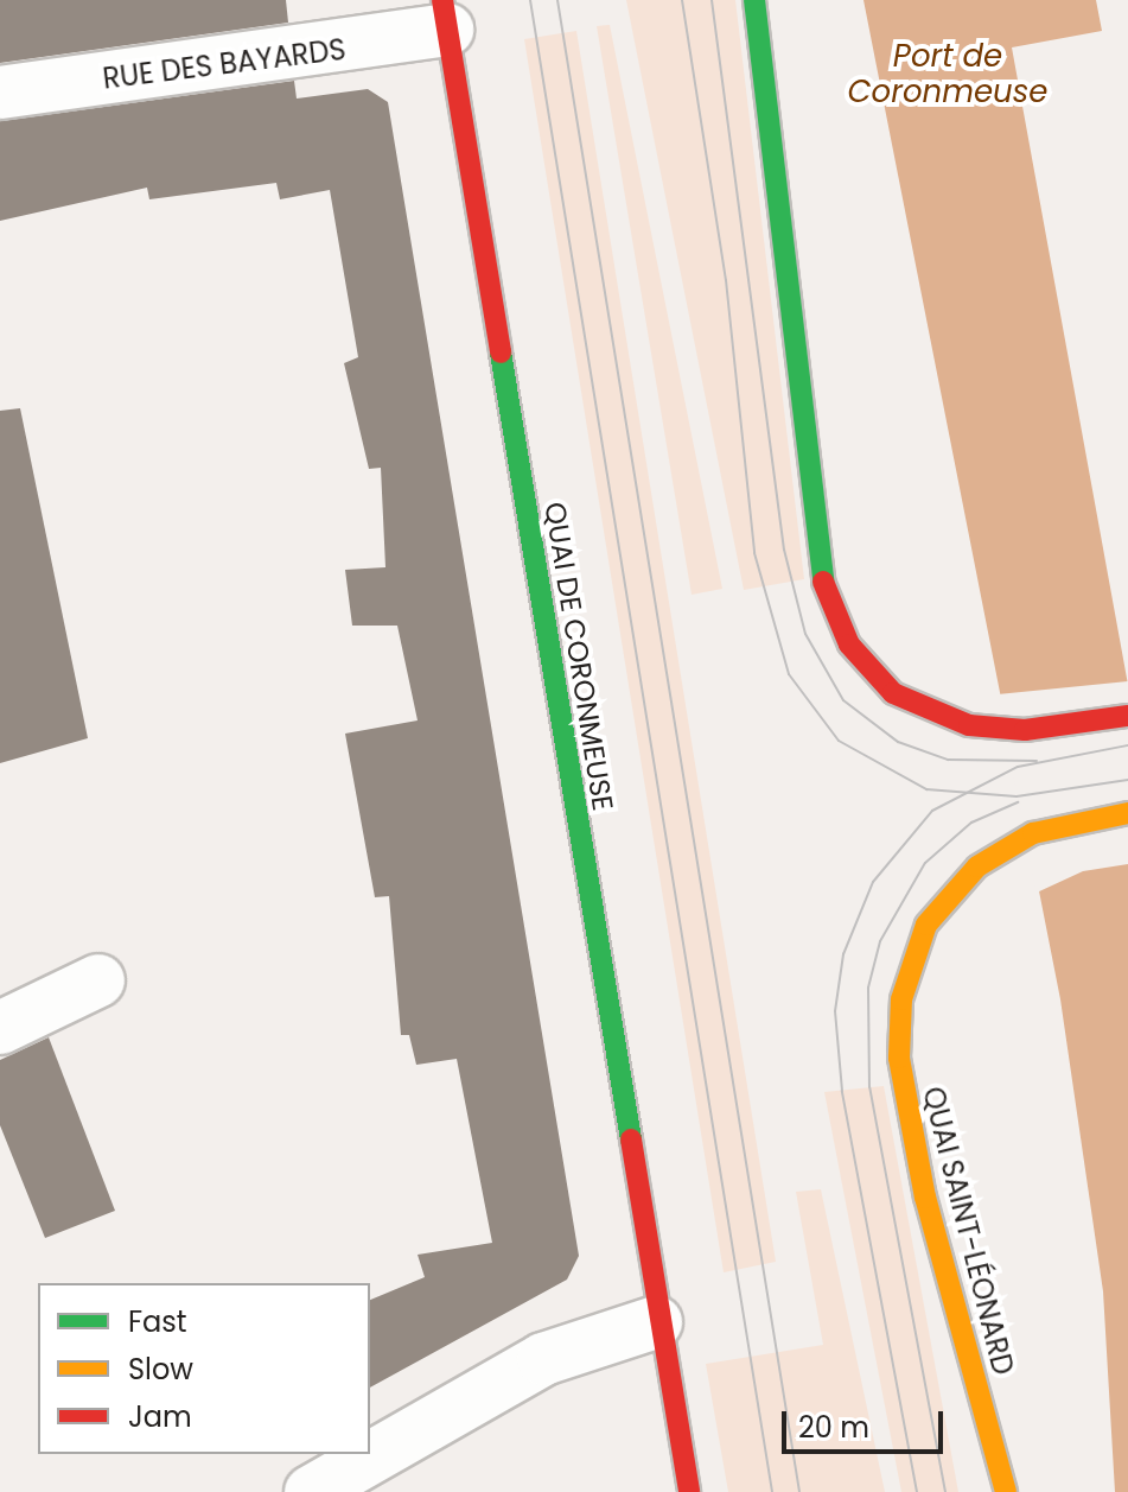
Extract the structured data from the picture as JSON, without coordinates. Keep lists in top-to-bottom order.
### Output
{
  "streets": {
    "street": ["RUE DES BAYARDS", "QUAI DE CORONMEUSE", "QUAI SAINT-LÉONARD"]
  },
  "crossings": [
    ["RUE DES BAYARDS", "QUAI DE CORONMEUSE"]
  ],
  "water": ["Port de Coronmeuse"],
  "legend": ["Fast", "Slow", "Jam"],
  "scale_bar": "20 m"
}
